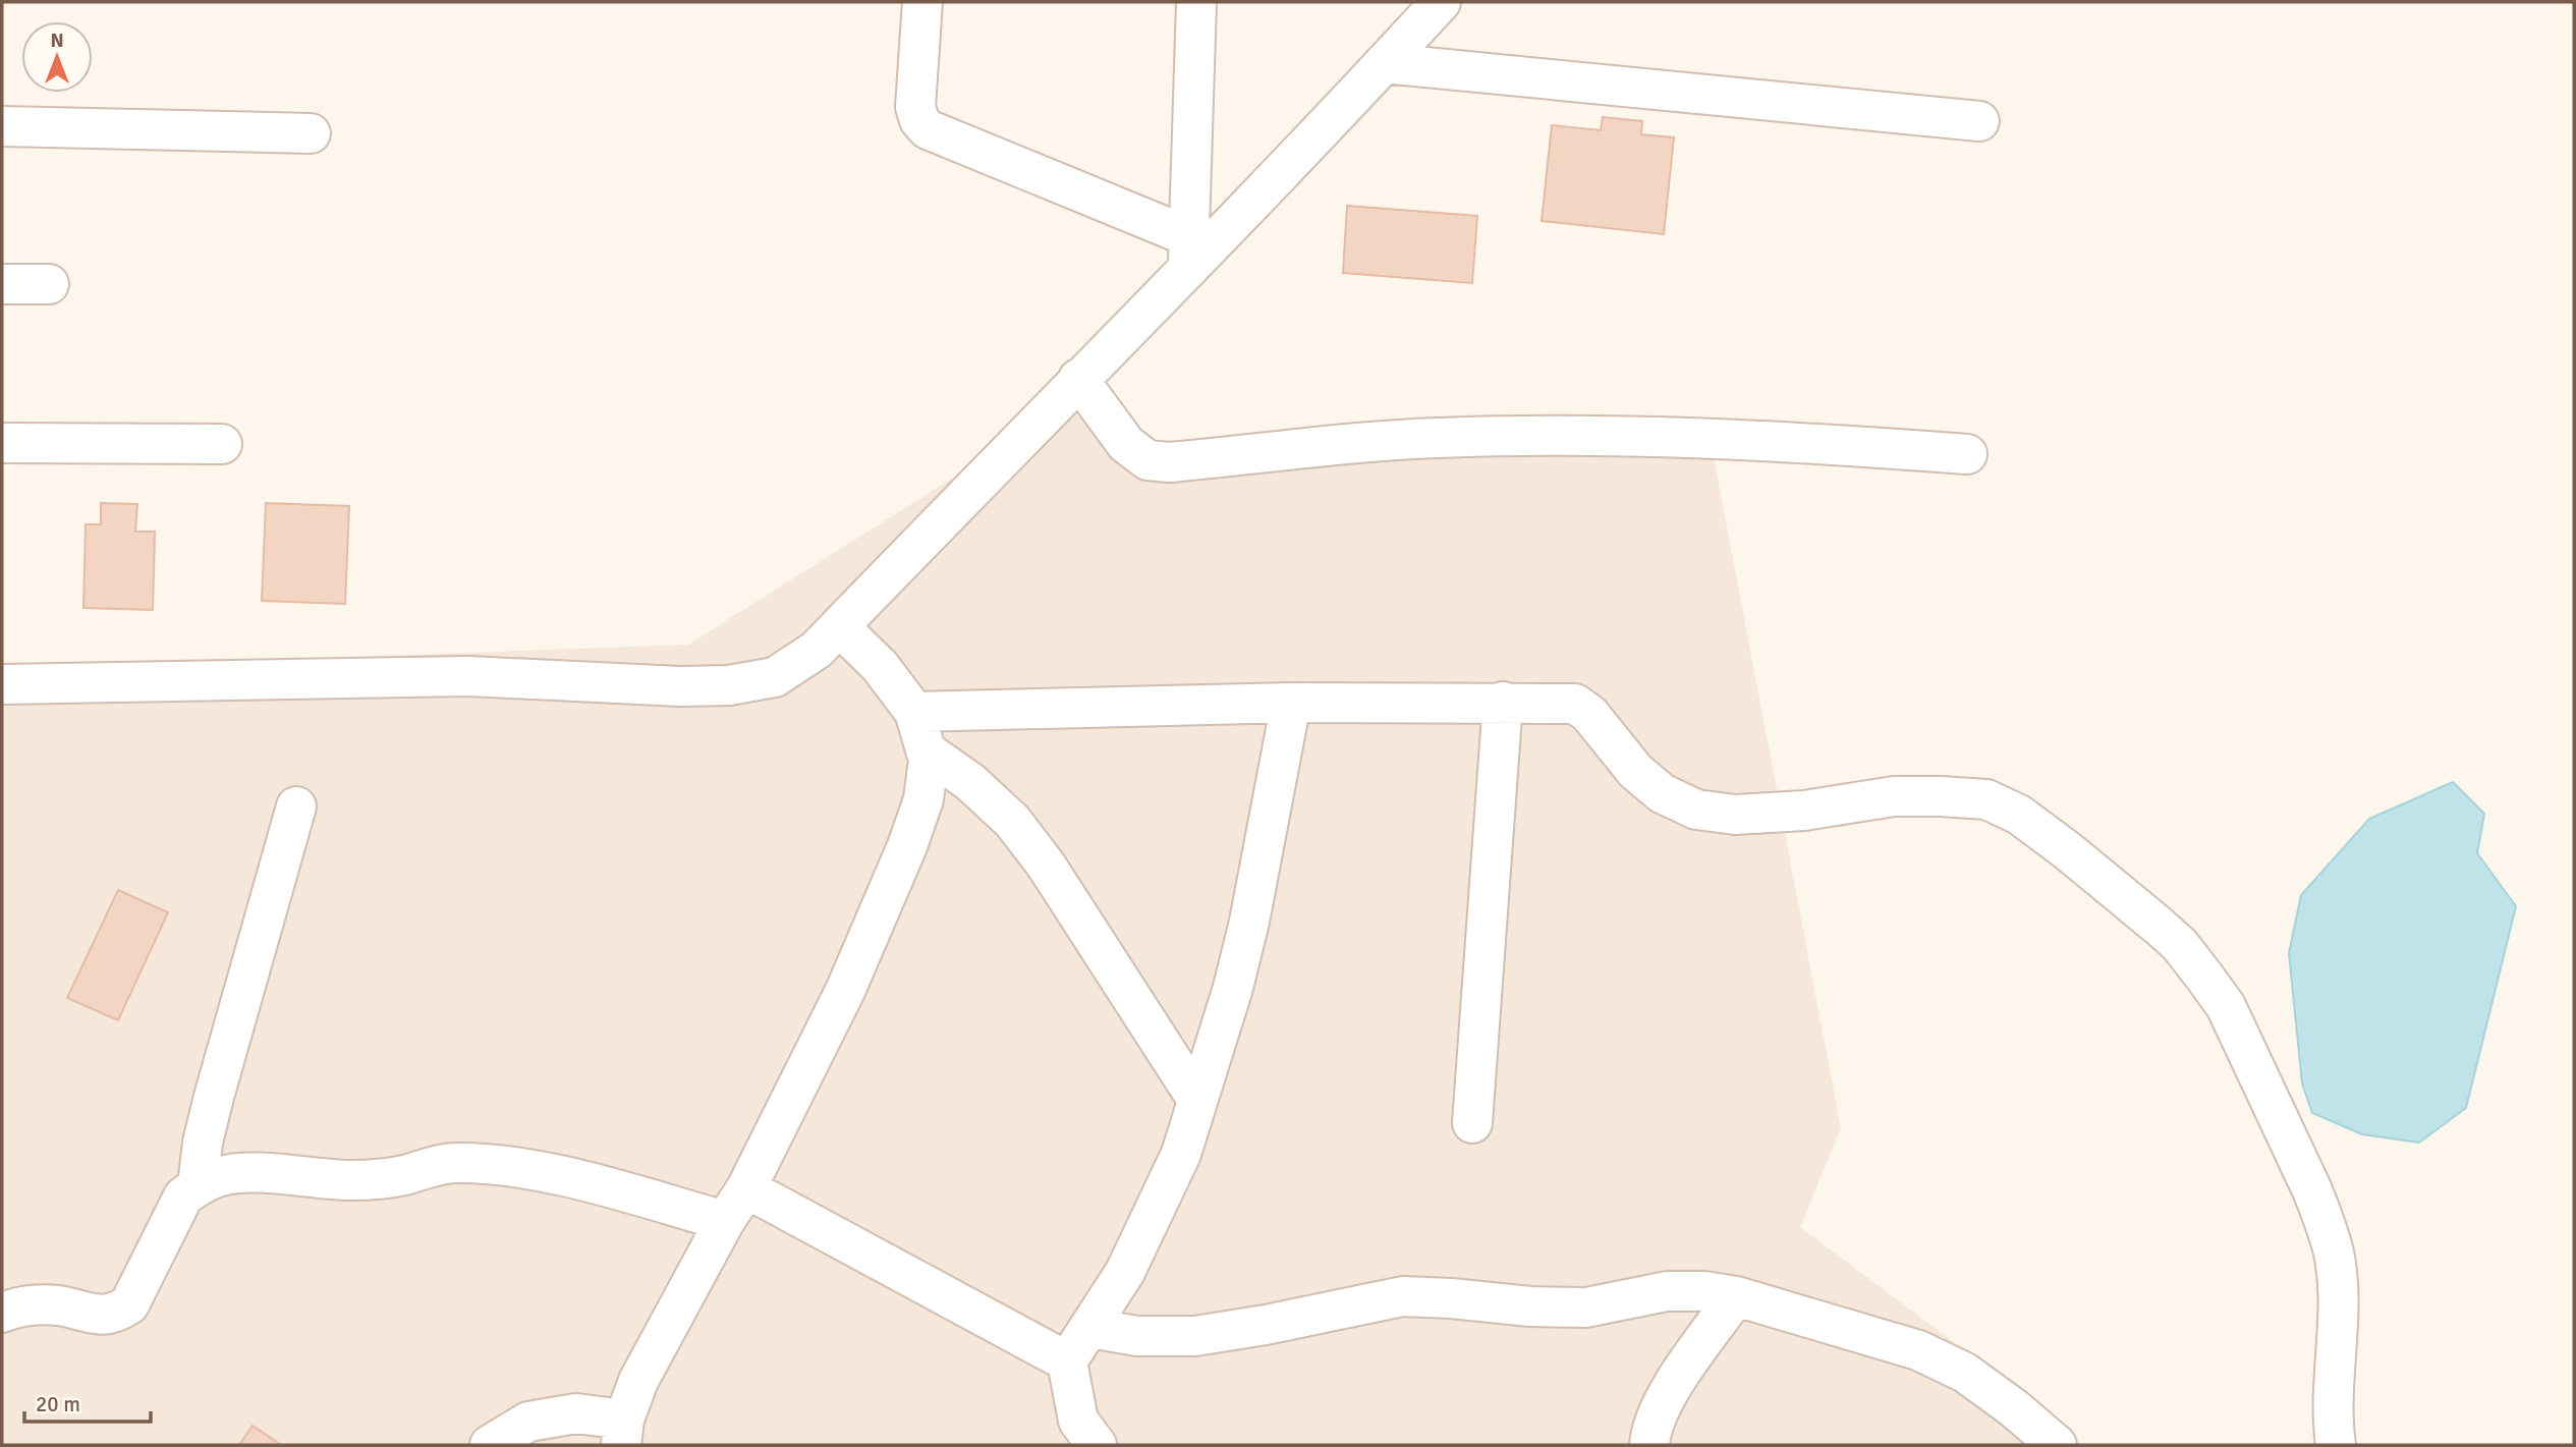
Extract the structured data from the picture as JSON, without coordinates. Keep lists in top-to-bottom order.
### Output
{
  "scale_bar": "20 m",
  "north": "top"
}
